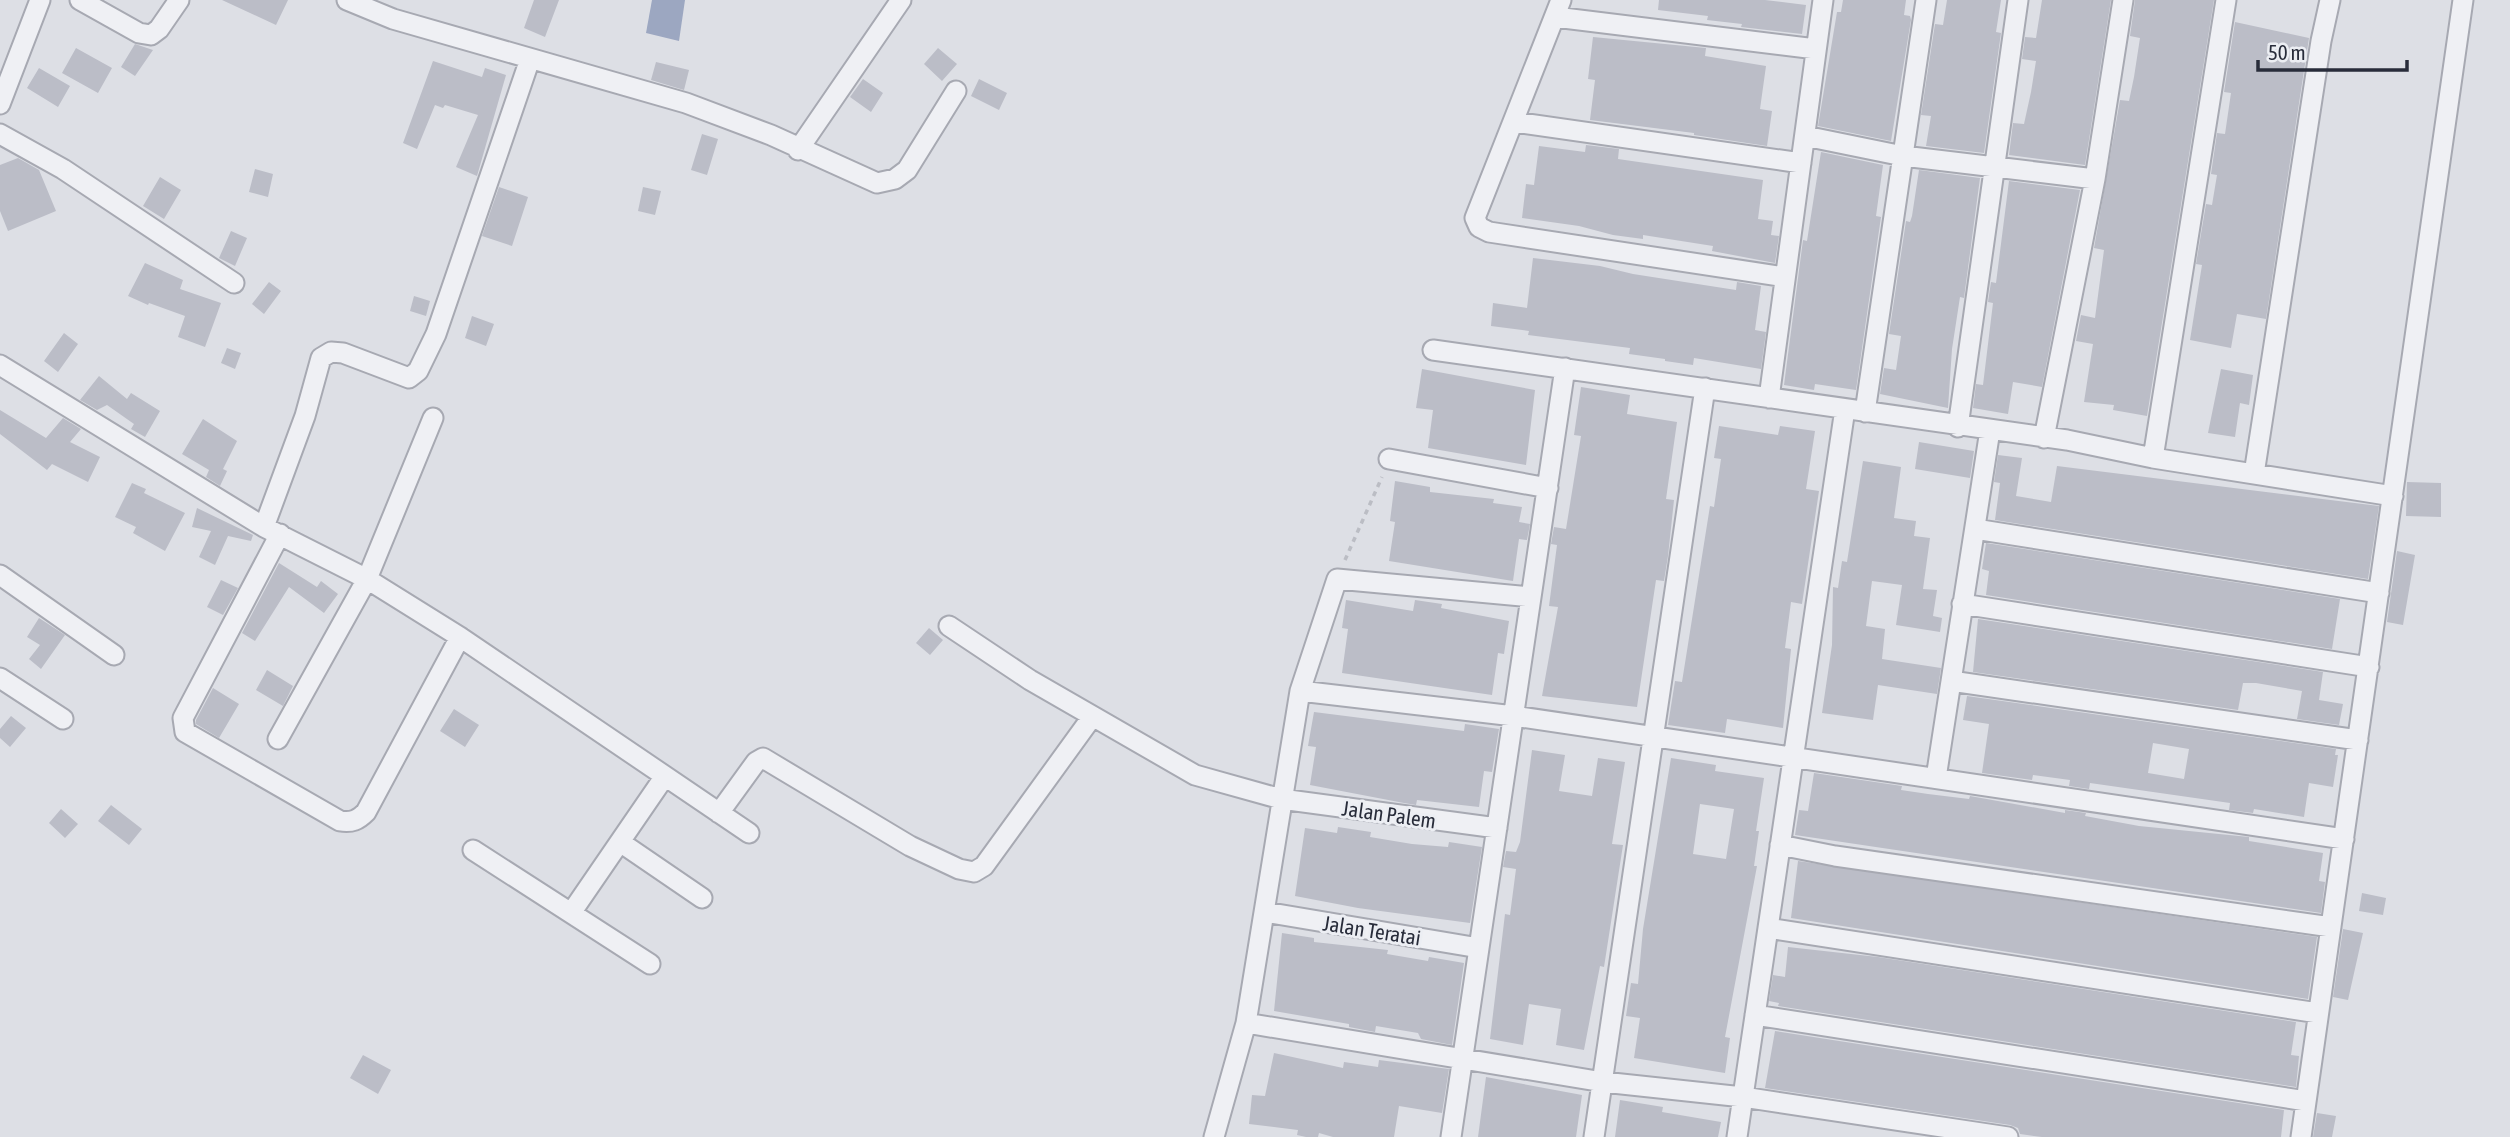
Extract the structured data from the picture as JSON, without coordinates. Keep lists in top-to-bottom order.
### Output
{
  "streets": {
    "street": ["Jalan Palem", "Jalan Teratai"]
  },
  "scale_bar": "50 m"
}
